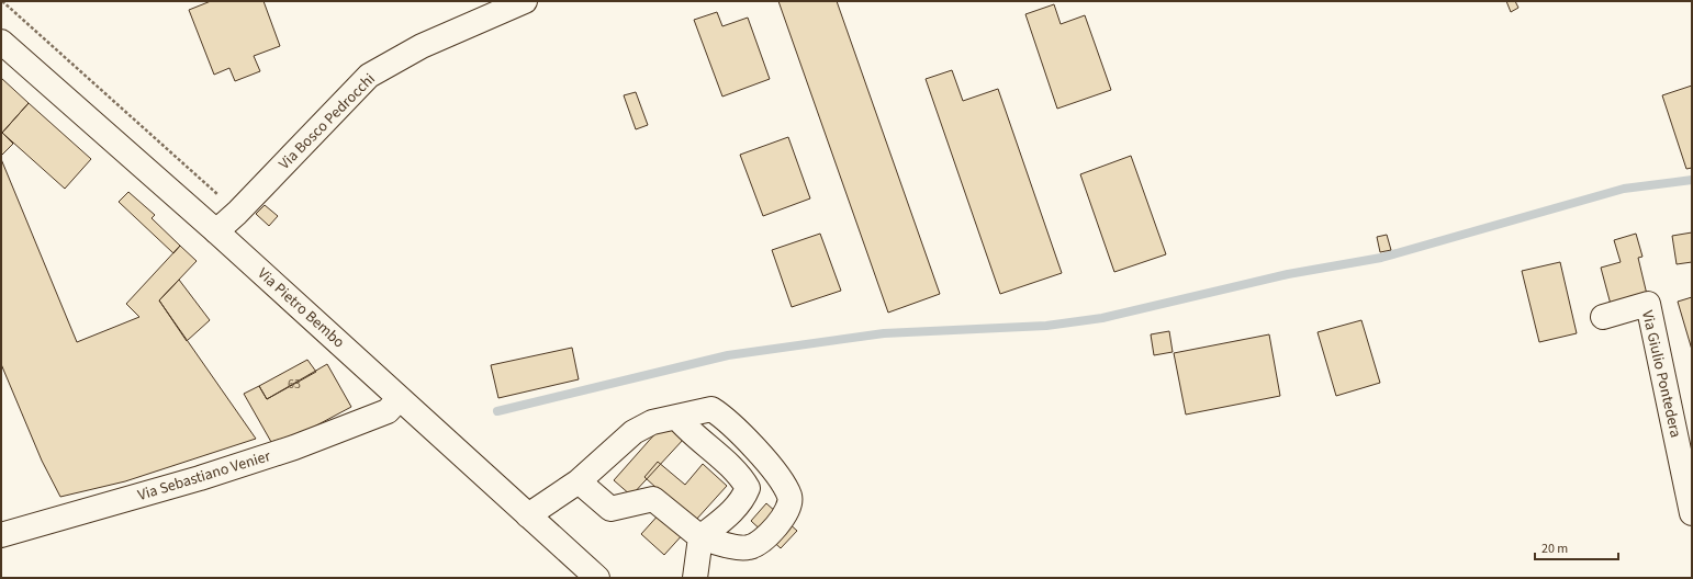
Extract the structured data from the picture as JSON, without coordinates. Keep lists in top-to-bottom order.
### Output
{
  "streets": {
    "street": [
      "Via Bosco Pedrocchi",
      "Via Pietro Bembo",
      "Via Giulio Pontedera",
      "Via Sebastiano Venier"
    ]
  },
  "crossings": [
    ["Via Bosco Pedrocchi", "Via Pietro Bembo"],
    ["Via Pietro Bembo", "Via Sebastiano Venier"]
  ],
  "house_numbers": ["63"],
  "scale_bar": "20 m"
}
